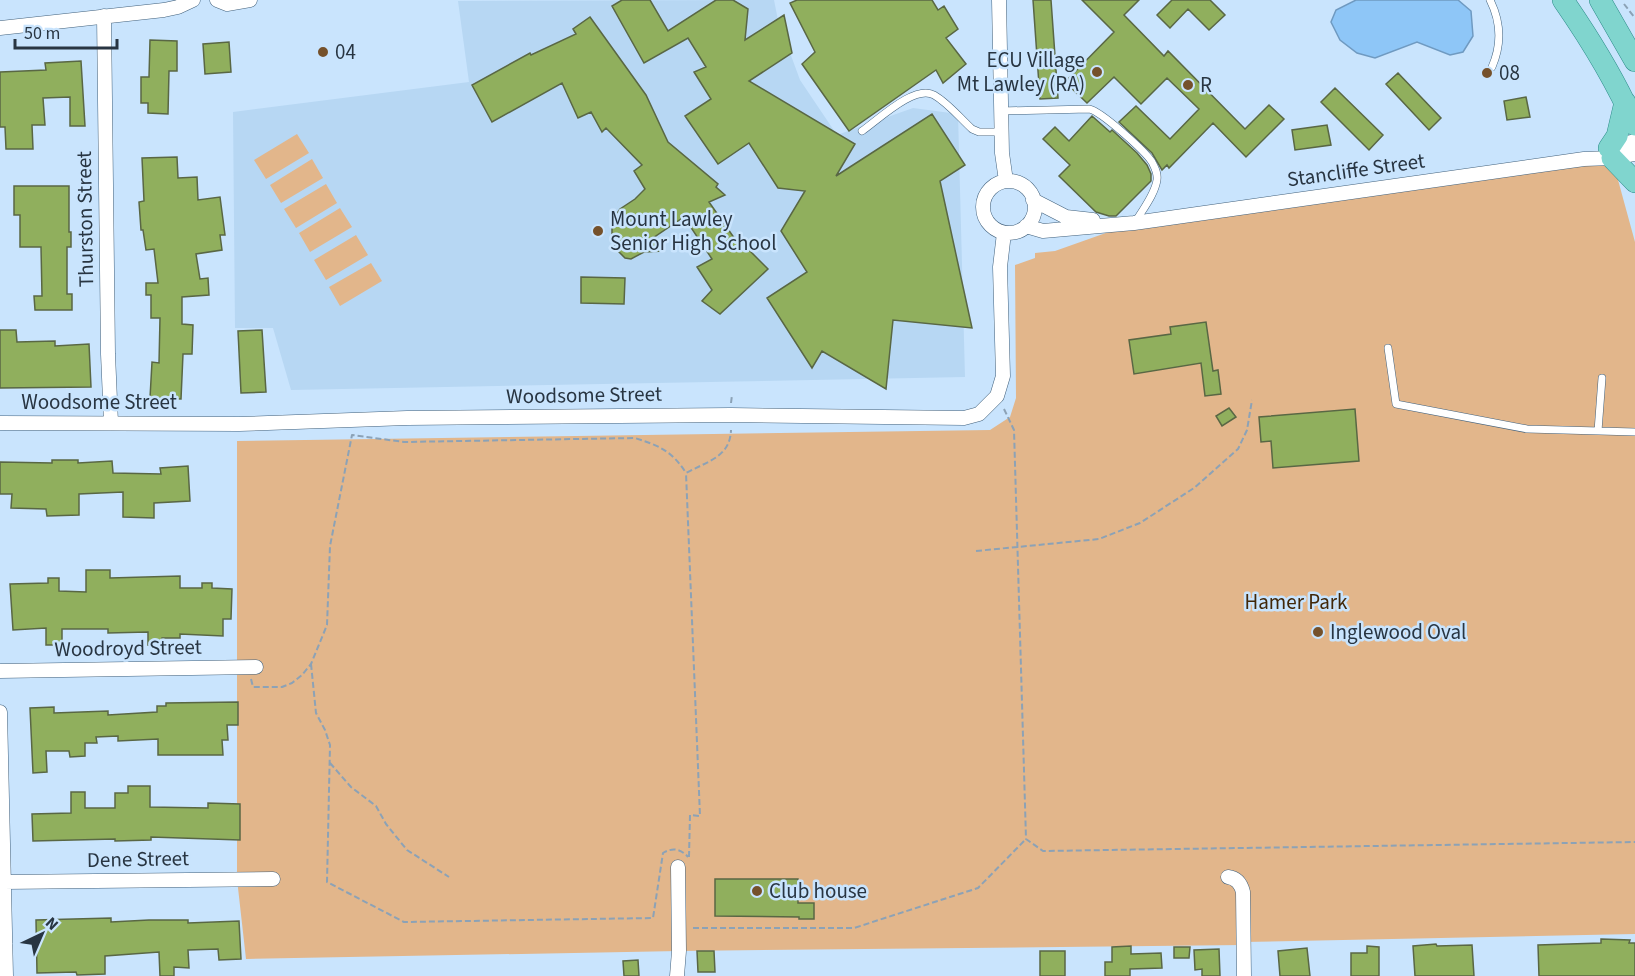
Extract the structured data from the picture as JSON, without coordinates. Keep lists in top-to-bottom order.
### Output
{
  "streets": {
    "street": [
      "Stancliffe Street",
      "Thurston Street",
      "Woodsome Street",
      "Woodroyd Street",
      "Dene Street"
    ]
  },
  "crossings": [
    ["Thurston Street", "Woodsome Street"]
  ],
  "parks": ["Hamer Park"],
  "places": [
    "04",
    "ECU Village Mt Lawley (RA)",
    "08",
    "R",
    "Mount Lawley Senior High School",
    "Inglewood Oval",
    "Club house"
  ],
  "scale_bar": "50 m",
  "north": "top right"
}
